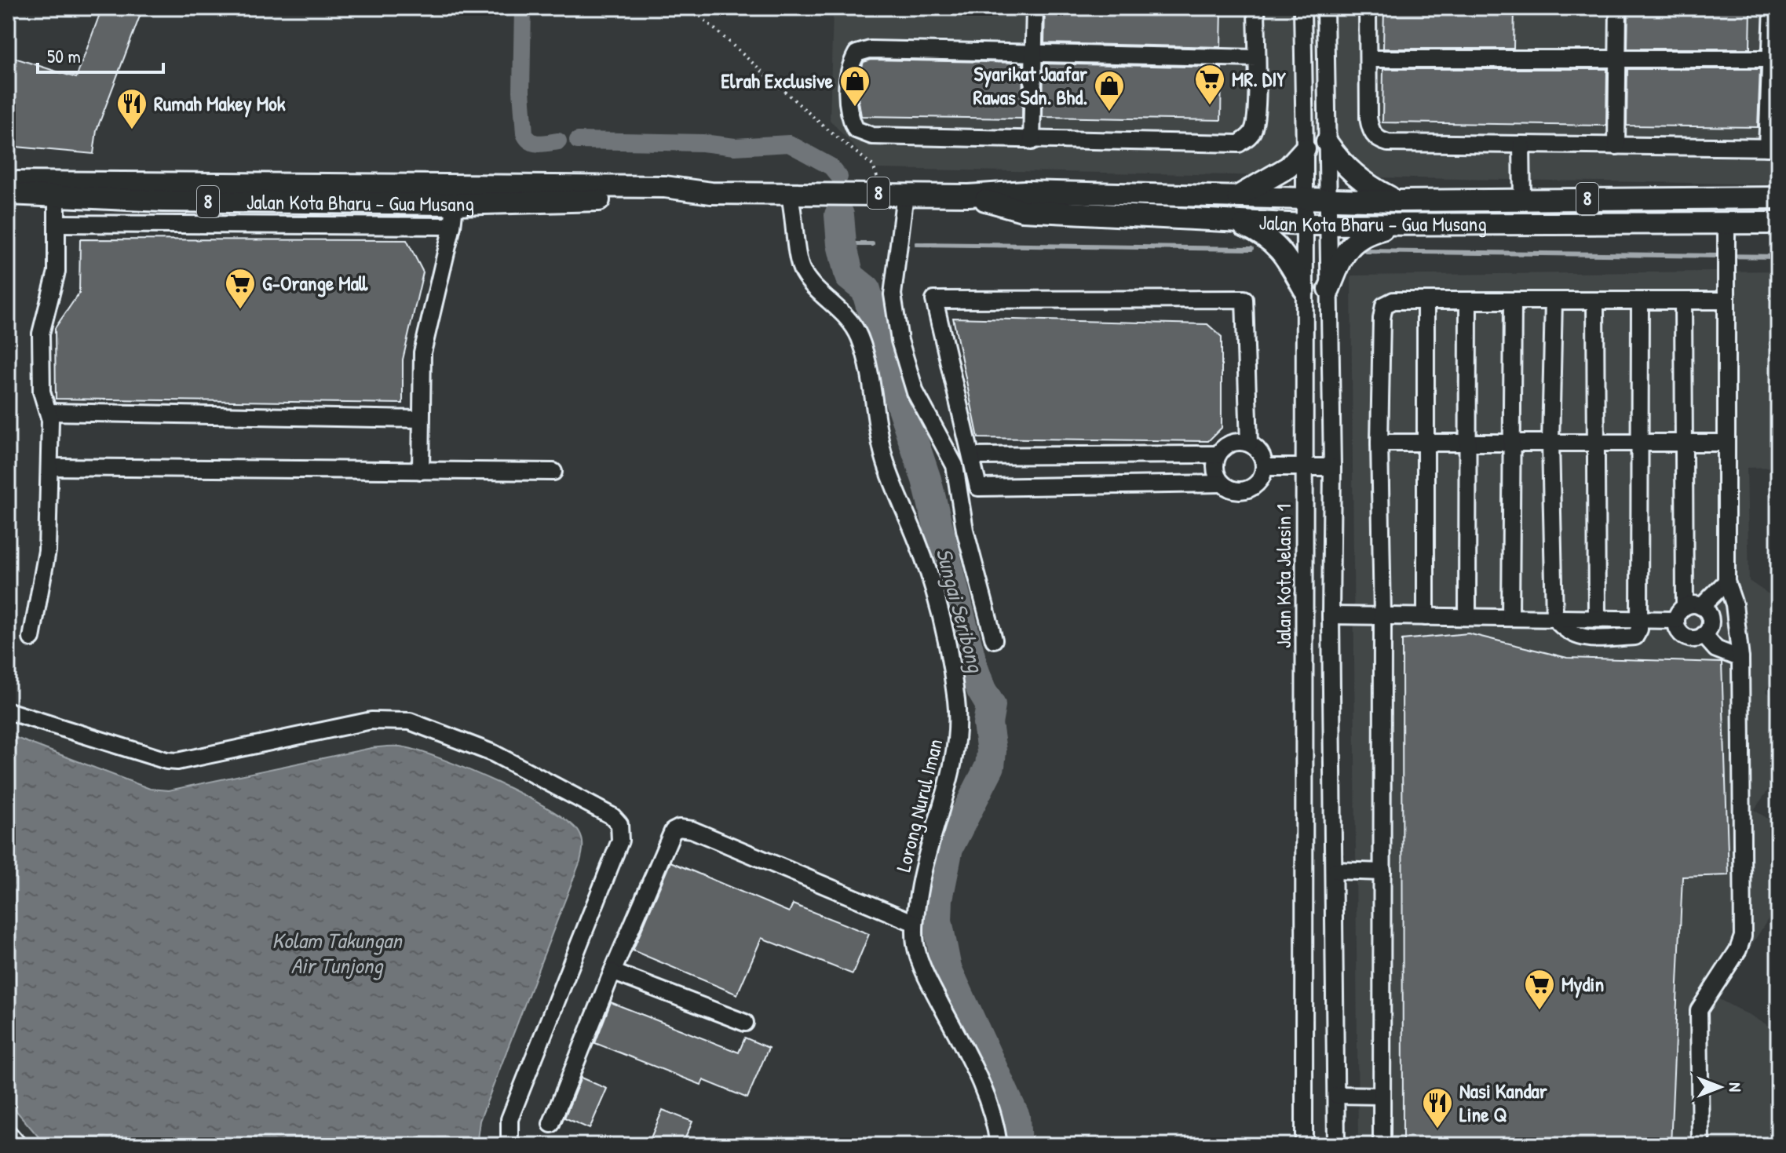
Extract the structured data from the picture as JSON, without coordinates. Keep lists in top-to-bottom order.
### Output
{
  "streets": {
    "main road": ["8", "Jalan Kota Bharu – Gua Musang"],
    "street": ["Jalan Kota Jelasin 1", "Lorong Nurul Iman"]
  },
  "crossings": [
    ["Jalan Kota Bharu – Gua Musang", "Jalan Kota Jelasin 1"],
    ["Jalan Kota Bharu – Gua Musang", "Lorong Nurul Iman"]
  ],
  "water": ["Sungai Seribong", "Kolam Takungan Air Tunjong"],
  "places": {
    "supermarket": ["MR. DIY", "G-Orange Mall", "Mydin"],
    "shop": ["Elrah Exclusive", "Syarikat Jaafar Rawas Sdn. Bhd."],
    "restaurant": ["Rumah Makey Mok", "Nasi Kandar Line Q"]
  },
  "scale_bar": "50 m",
  "north": "right"
}
